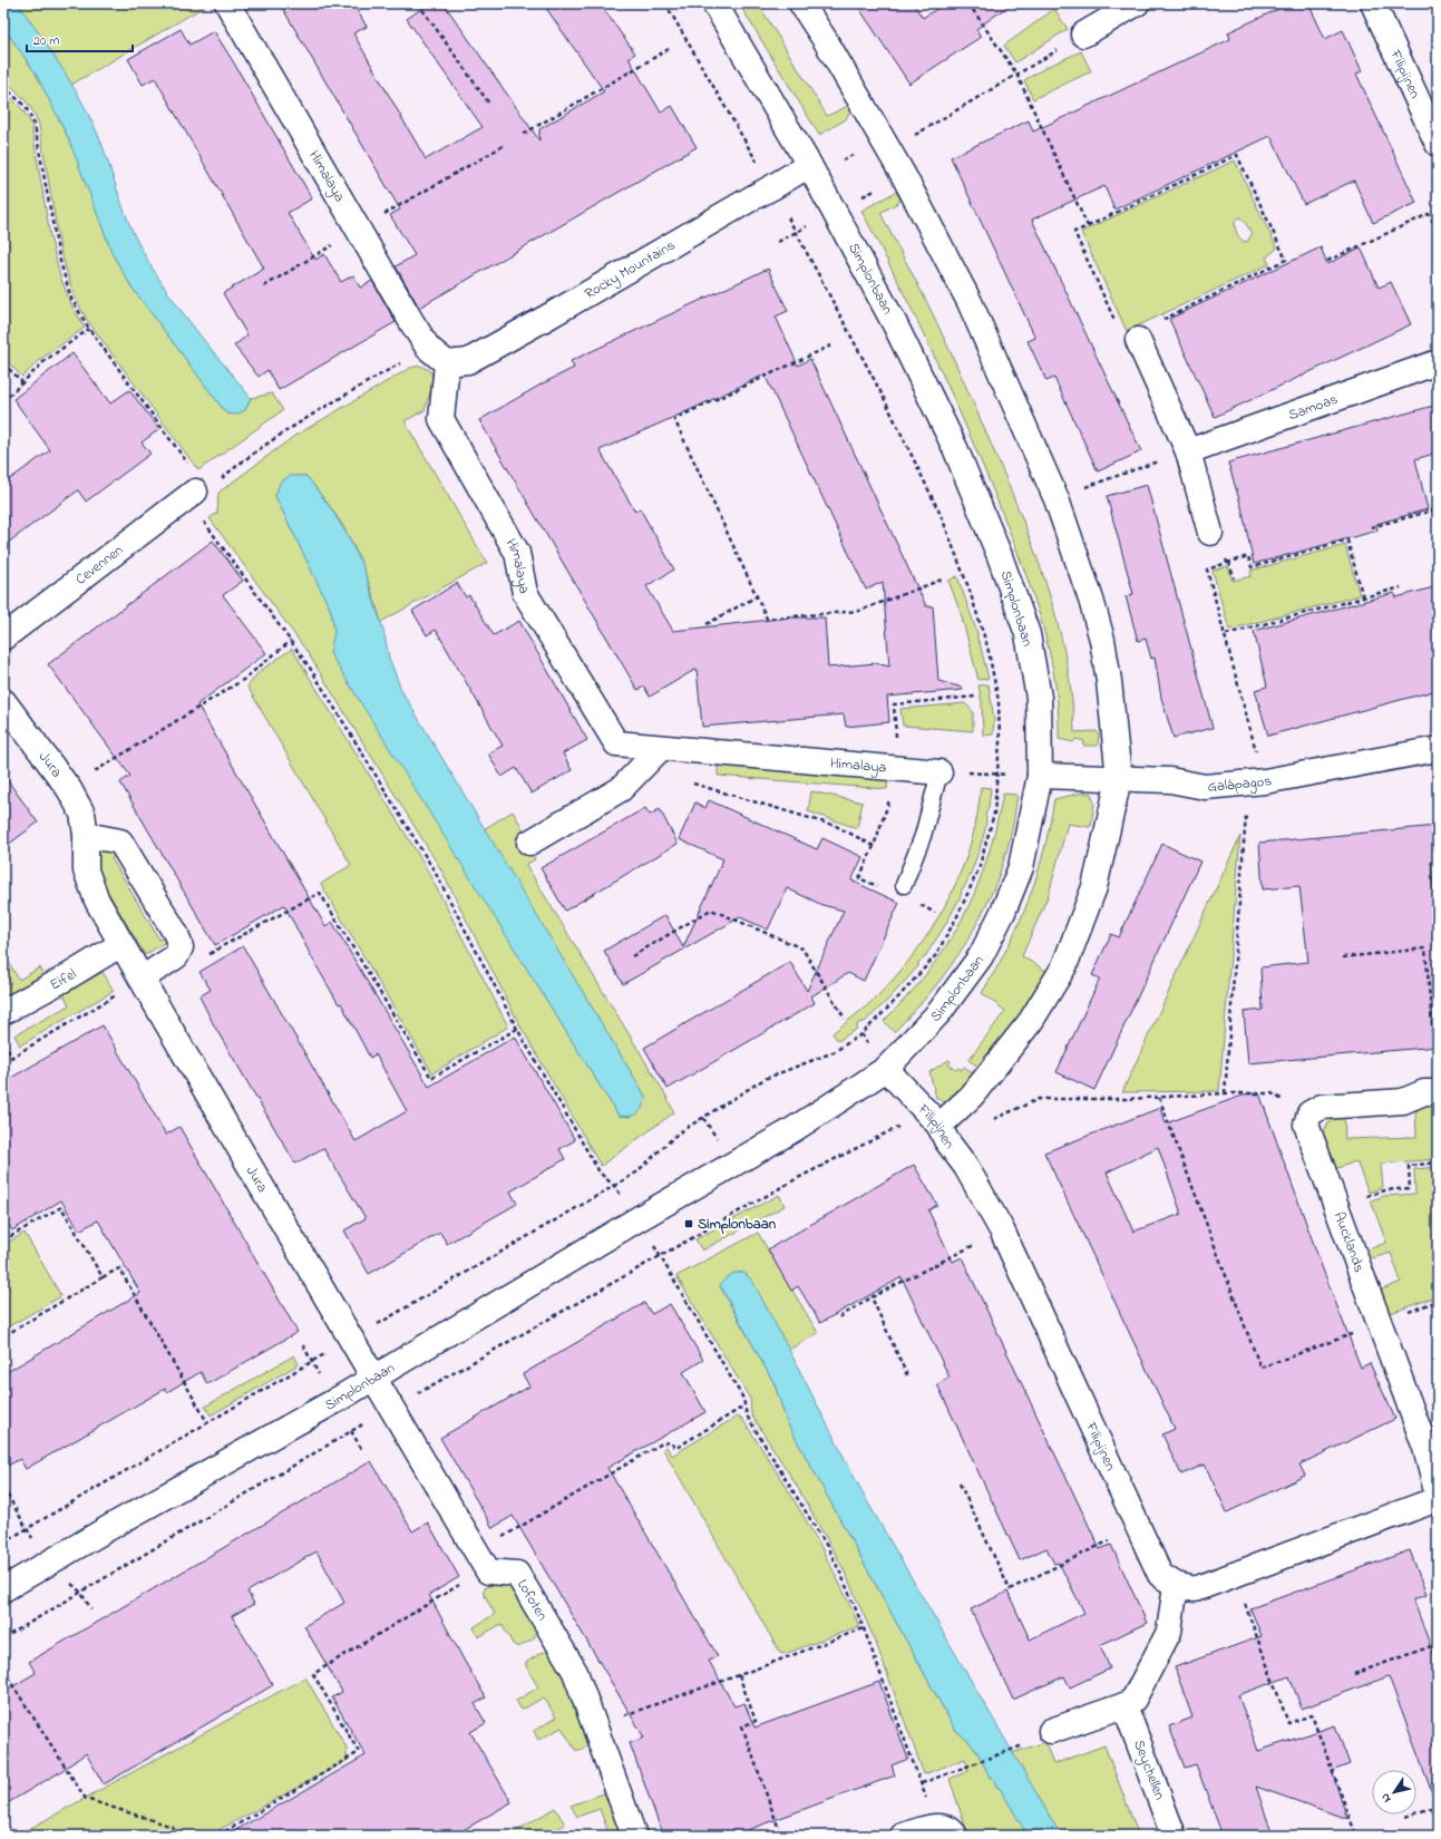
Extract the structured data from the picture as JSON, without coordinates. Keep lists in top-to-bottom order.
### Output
{
  "streets": {
    "street": [
      "Filipijnen",
      "Himalaya",
      "Rocky Mountains",
      "Simplonbaan",
      "Samoas",
      "Cevennen",
      "Jura",
      "Galápagos",
      "Eifel",
      "Aucklands",
      "Lofoten",
      "Seychellen"
    ]
  },
  "crossings": [
    ["Filipijnen", "Simplonbaan"],
    ["Filipijnen", "Aucklands"],
    ["Himalaya", "Rocky Mountains"],
    ["Rocky Mountains", "Simplonbaan"],
    ["Simplonbaan", "Jura"],
    ["Simplonbaan", "Galápagos"],
    ["Jura", "Eifel"]
  ],
  "places": {
    "transit": ["Simplonbaan"]
  },
  "scale_bar": "20 m",
  "north": "bottom left"
}
